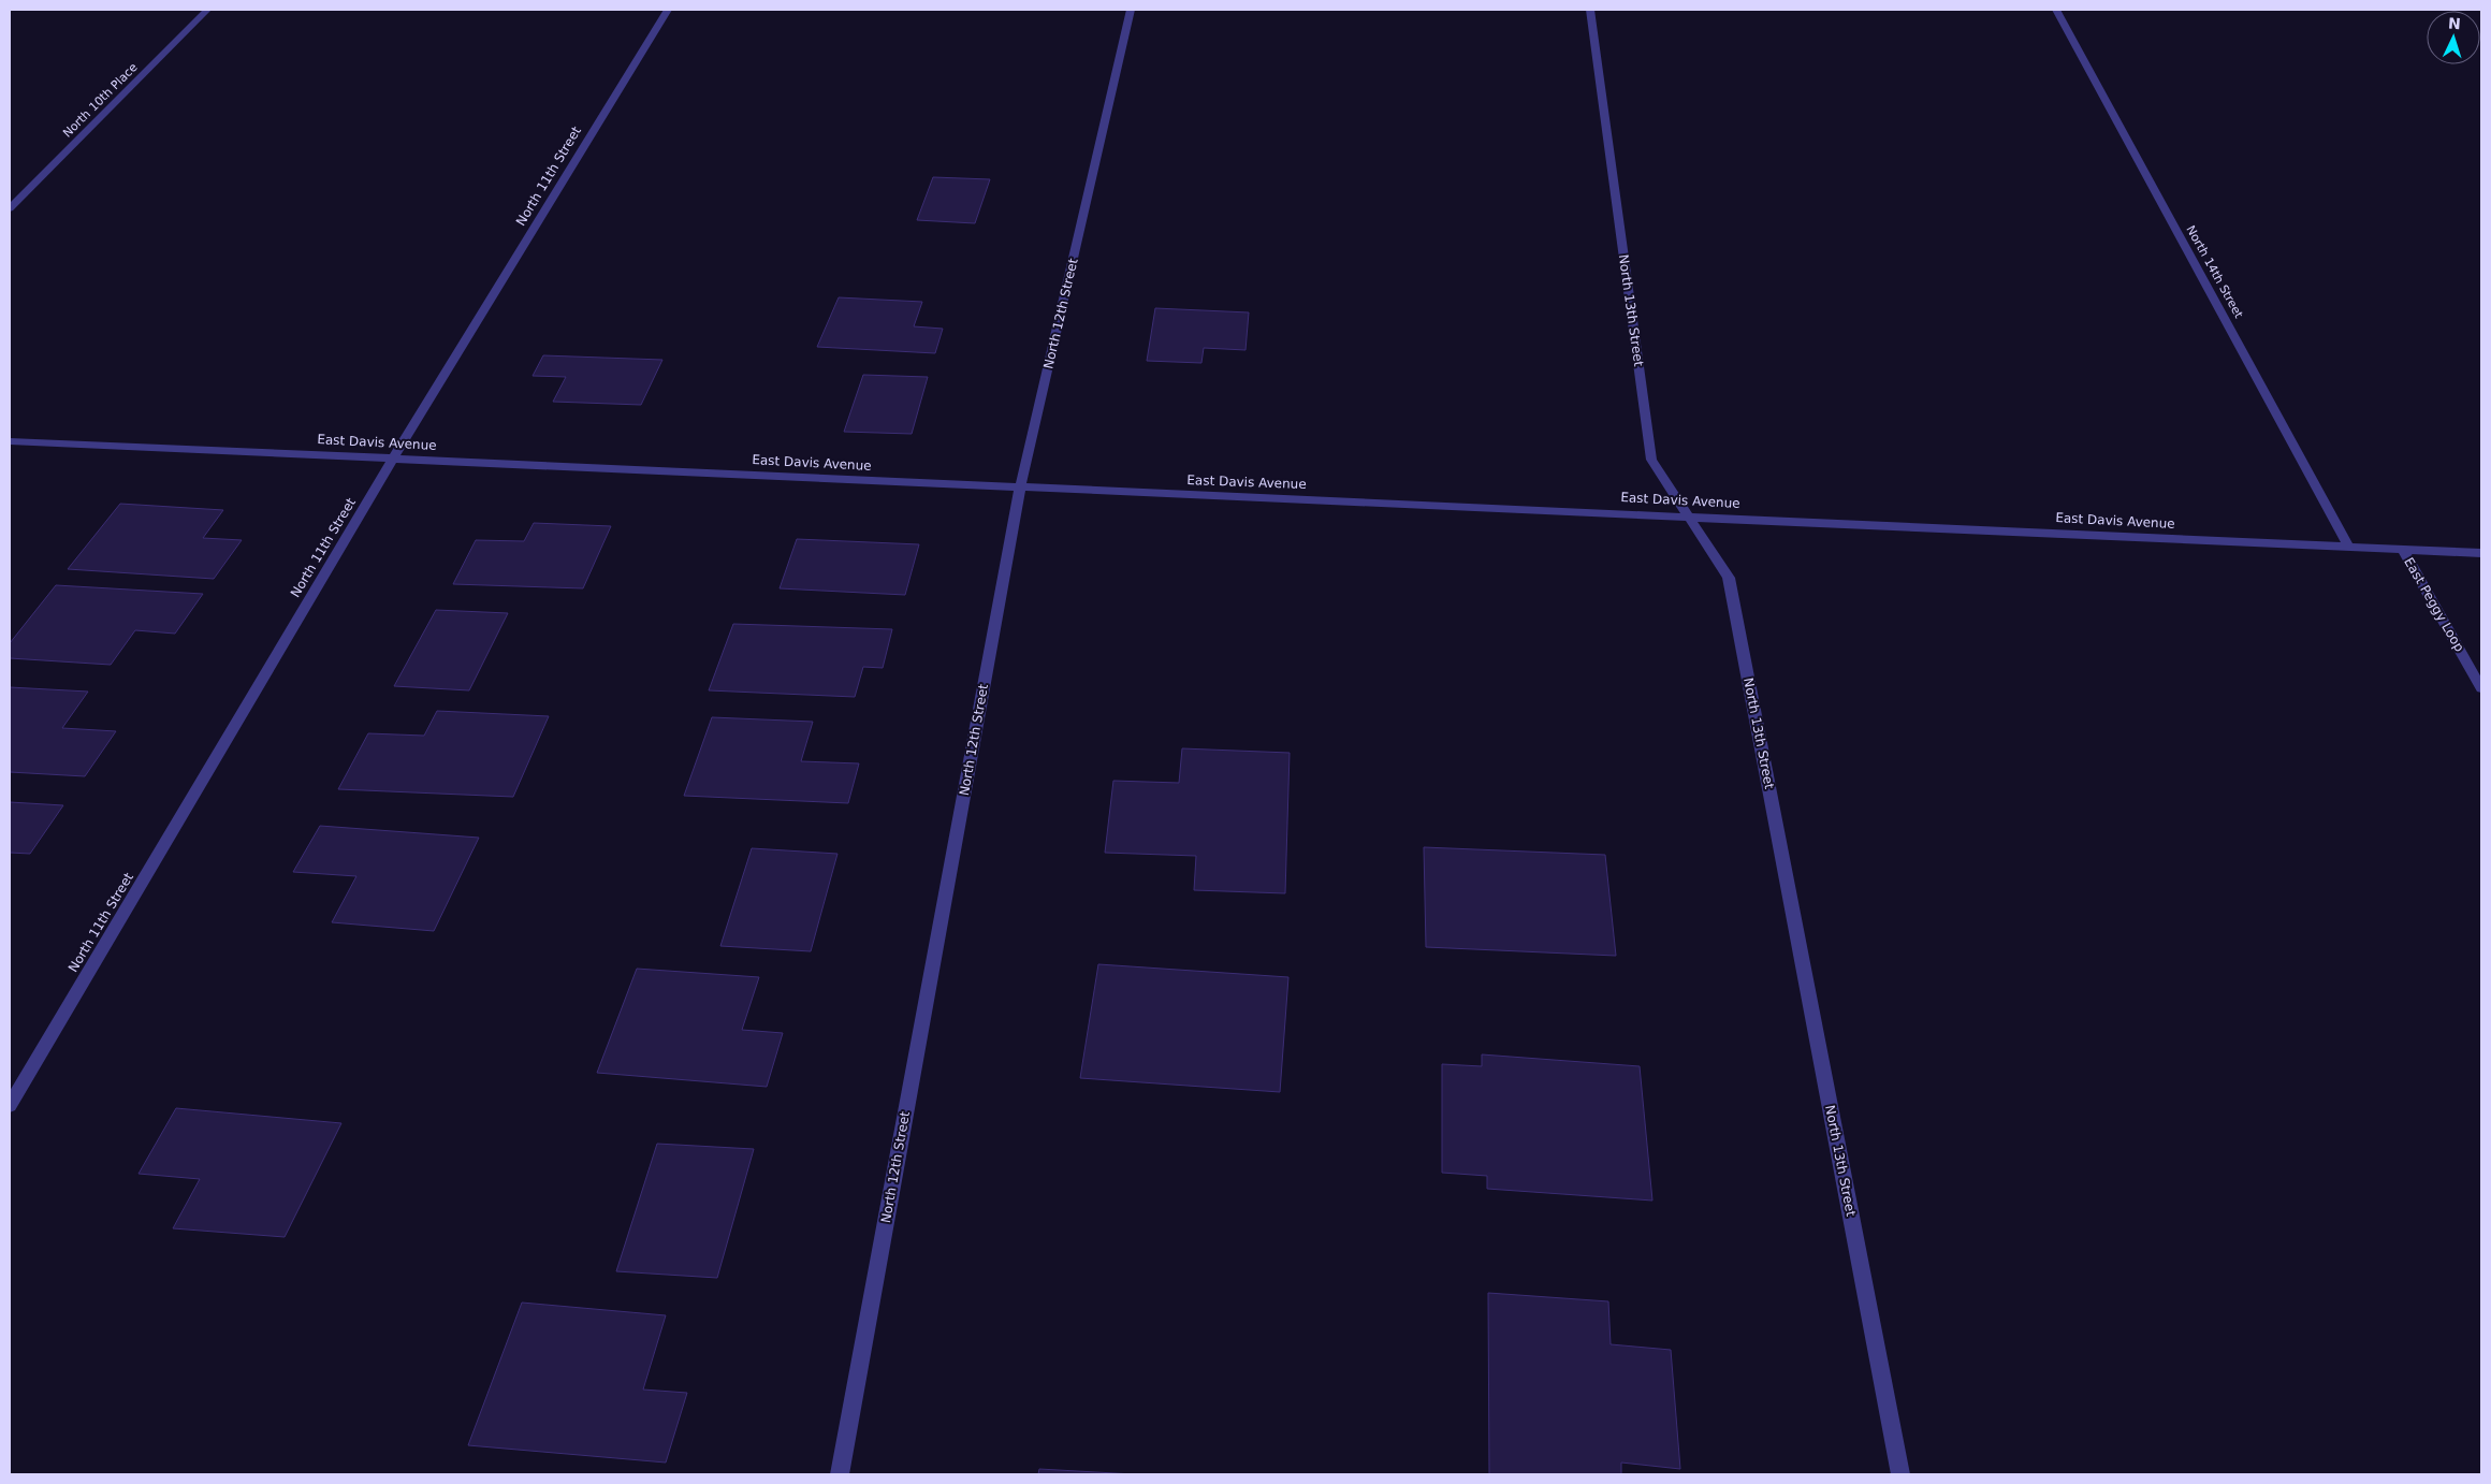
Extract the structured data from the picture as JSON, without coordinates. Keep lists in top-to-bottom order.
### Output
{
  "streets": {
    "street": [
      "North 10th Place",
      "North 11th Street",
      "North 14th Street",
      "North 13th Street",
      "North 12th Street",
      "East Davis Avenue",
      "East Peggy Loop"
    ]
  },
  "crossings": [
    ["North 11th Street", "East Davis Avenue"],
    ["North 14th Street", "East Davis Avenue"],
    ["North 13th Street", "East Davis Avenue"],
    ["North 12th Street", "East Davis Avenue"],
    ["East Davis Avenue", "East Peggy Loop"]
  ],
  "north": "top"
}
